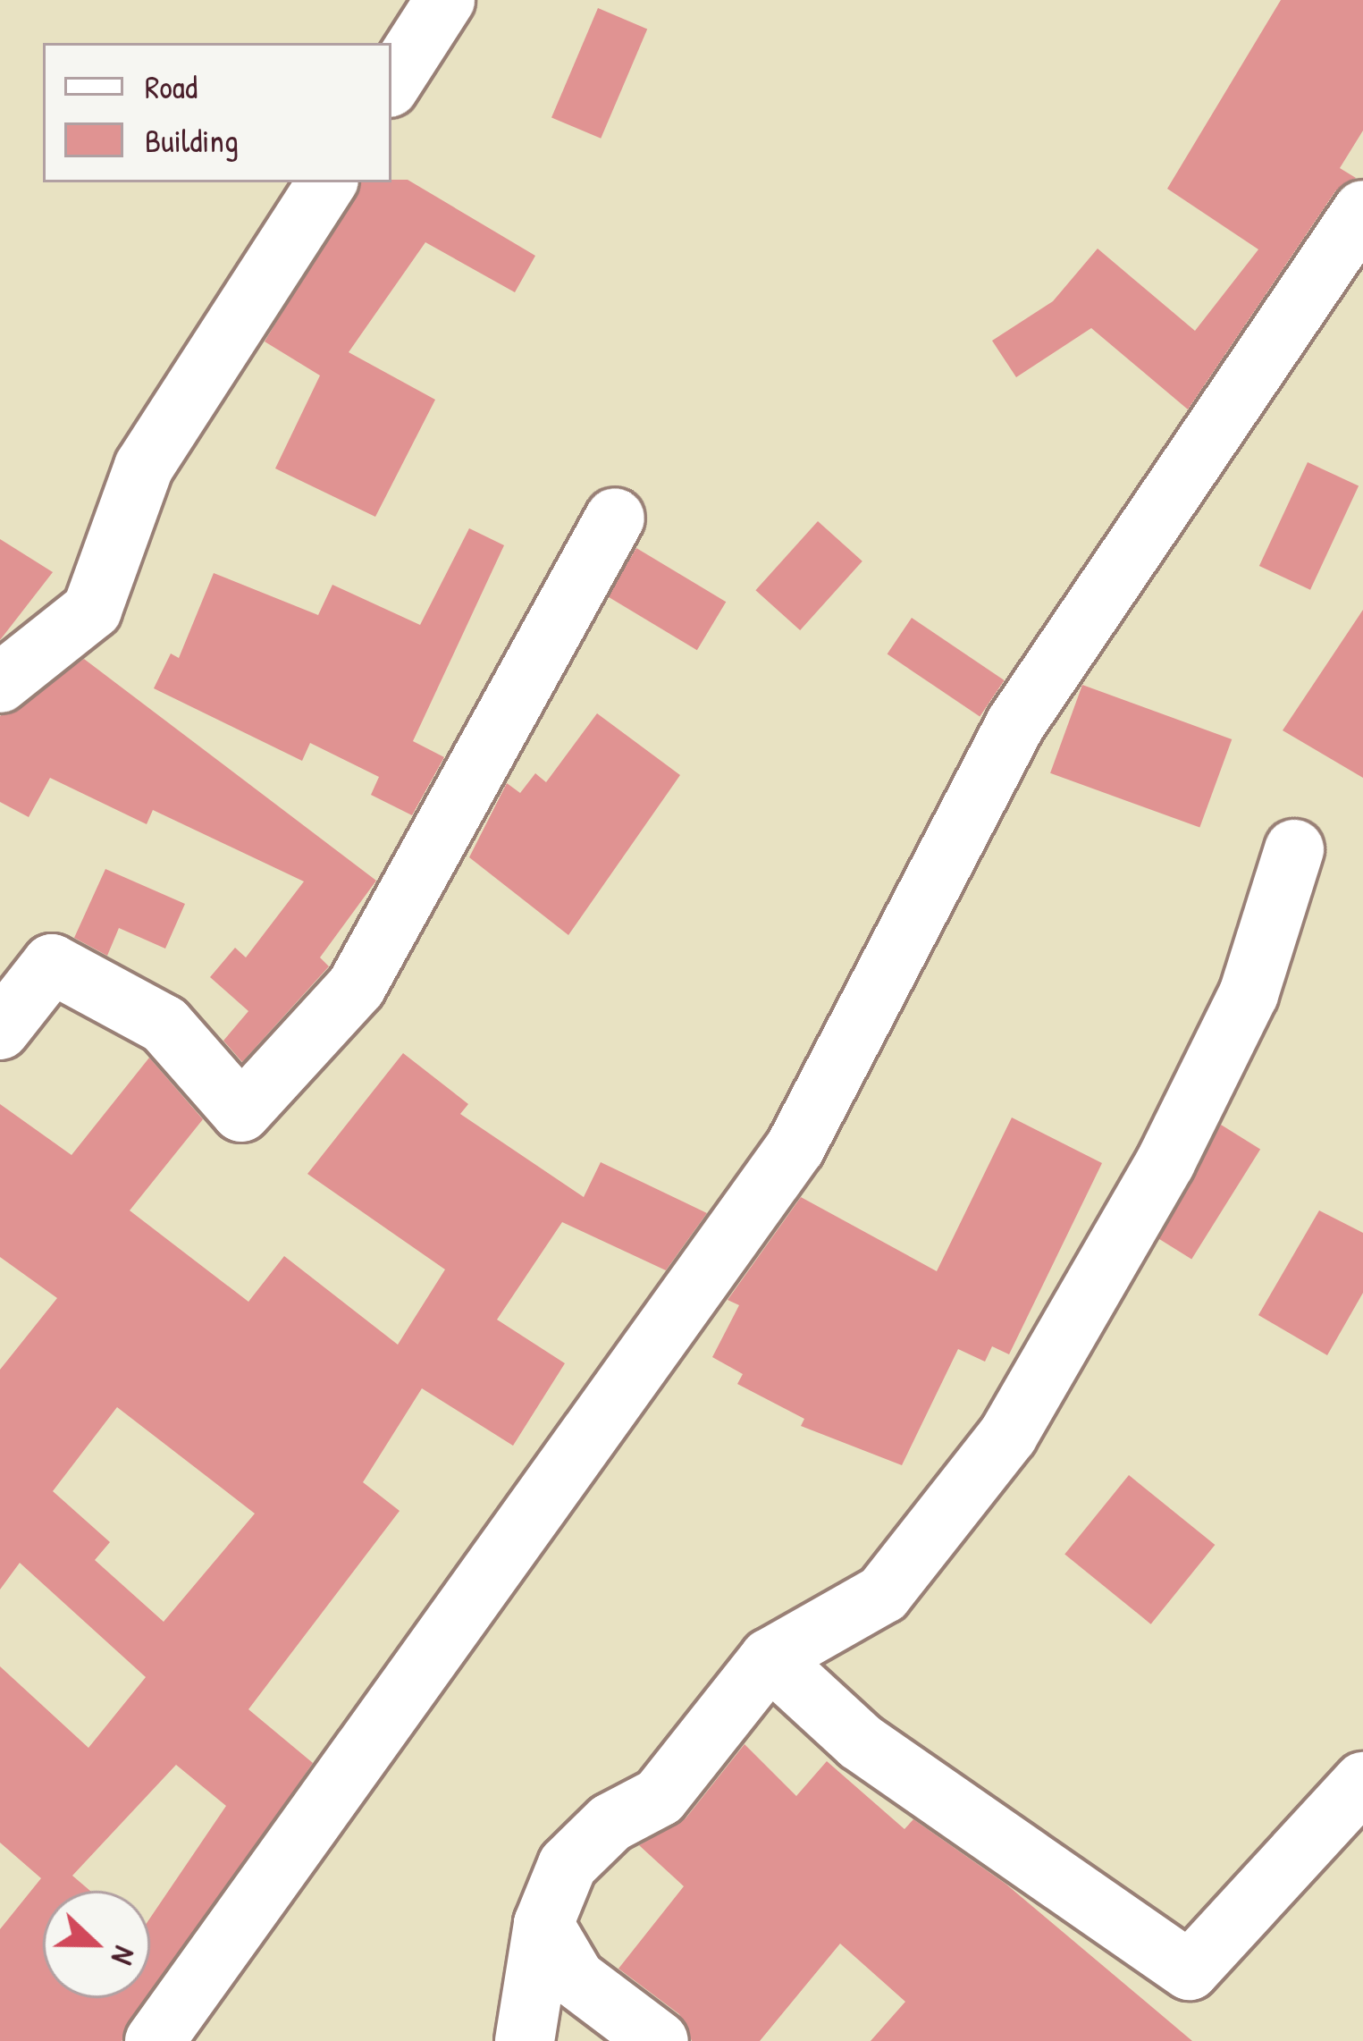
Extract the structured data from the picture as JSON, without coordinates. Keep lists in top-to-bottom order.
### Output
{
  "legend": ["Road", "Building"],
  "north": "right"
}
